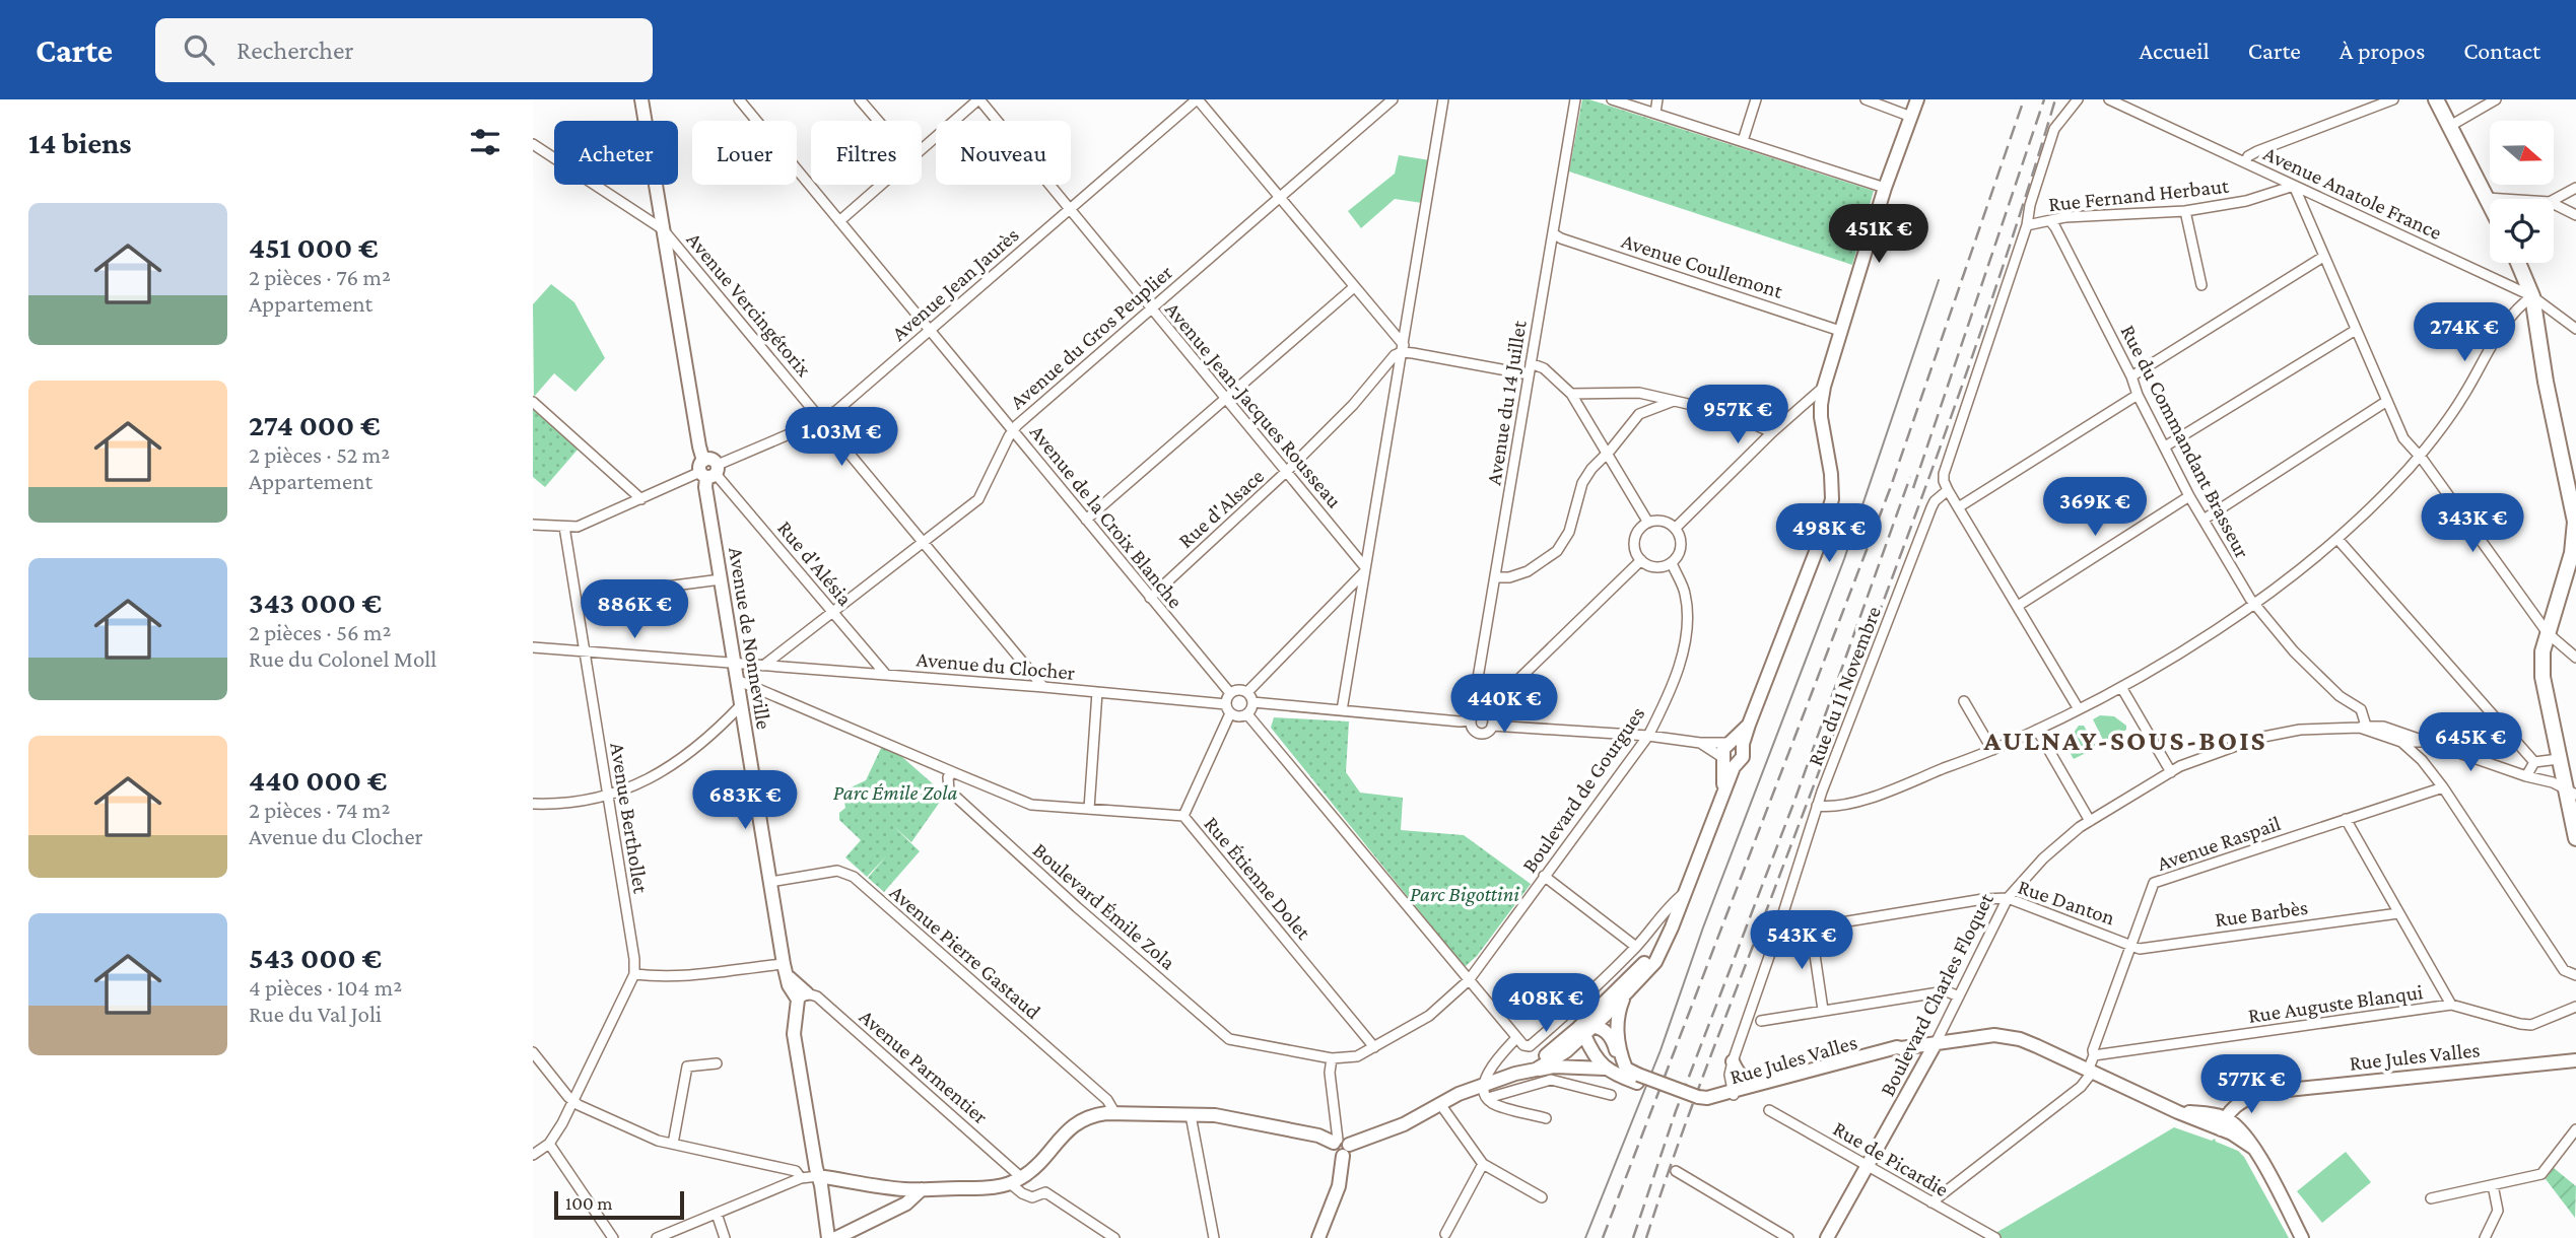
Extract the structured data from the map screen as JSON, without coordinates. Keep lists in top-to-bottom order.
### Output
{
  "streets": {
    "street": [
      "Avenue Anatole France",
      "Rue Fernand Herbaut",
      "Avenue Coullemont",
      "Avenue Jean Jaurès",
      "Avenue Vercingétorix",
      "Avenue du Gros Peuplier",
      "Avenue du 14 Juillet",
      "Avenue Jean-Jacques Rousseau",
      "Rue du Commandant Brasseur",
      "Rue d'Alsace",
      "Avenue de la Croix Blanche",
      "Rue d'Alésia",
      "Avenue de Nonneville",
      "Avenue du Clocher",
      "Rue du 11 Novembre",
      "Boulevard de Gourgues",
      "Avenue Berthollet",
      "Avenue Raspail",
      "Rue Étienne Dolet",
      "Rue Danton",
      "Boulevard Émile Zola",
      "Rue Barbès",
      "Avenue Pierre Gastaud",
      "Boulevard Charles Floquet",
      "Rue Auguste Blanqui",
      "Rue Jules Valles",
      "Avenue Parmentier",
      "Rue de Picardie"
    ]
  },
  "crossings": [
    ["Avenue Anatole France", "Rue Fernand Herbaut"],
    ["Rue Fernand Herbaut", "Rue du Commandant Brasseur"],
    ["Avenue Coullemont", "Avenue du 14 Juillet"],
    ["Avenue Jean Jaurès", "Avenue Vercingétorix"],
    ["Avenue Jean Jaurès", "Avenue Jean-Jacques Rousseau"],
    ["Avenue Jean Jaurès", "Avenue de la Croix Blanche"],
    ["Avenue Jean Jaurès", "Rue d'Alésia"],
    ["Avenue Jean Jaurès", "Avenue de Nonneville"],
    ["Avenue Jean Jaurès", "Avenue Berthollet"],
    ["Avenue Vercingétorix", "Avenue du Gros Peuplier"],
    ["Avenue Vercingétorix", "Avenue de Nonneville"],
    ["Avenue Vercingétorix", "Avenue du Clocher"],
    ["Avenue du Gros Peuplier", "Avenue Jean-Jacques Rousseau"],
    ["Avenue du Gros Peuplier", "Avenue de la Croix Blanche"],
    ["Avenue du Gros Peuplier", "Rue d'Alésia"],
    ["Avenue du Gros Peuplier", "Avenue du Clocher"],
    ["Avenue Jean-Jacques Rousseau", "Rue d'Alsace"],
    ["Rue du Commandant Brasseur", "Boulevard Charles Floquet"],
    ["Rue d'Alsace", "Avenue de la Croix Blanche"],
    ["Avenue de la Croix Blanche", "Avenue du Clocher"],
    ["Rue d'Alésia", "Avenue de Nonneville"],
    ["Rue d'Alésia", "Avenue du Clocher"],
    ["Avenue de Nonneville", "Avenue du Clocher"],
    ["Avenue de Nonneville", "Avenue Pierre Gastaud"],
    ["Avenue de Nonneville", "Avenue Parmentier"],
    ["Avenue du Clocher", "Avenue Berthollet"],
    ["Rue du 11 Novembre", "Rue Danton"],
    ["Rue du 11 Novembre", "Rue Jules Valles"],
    ["Boulevard de Gourgues", "Boulevard Émile Zola"],
    ["Avenue Raspail", "Rue Danton"],
    ["Avenue Raspail", "Rue Barbès"],
    ["Avenue Raspail", "Rue Auguste Blanqui"],
    ["Avenue Raspail", "Rue Jules Valles"],
    ["Rue Étienne Dolet", "Boulevard Émile Zola"],
    ["Rue Danton", "Rue Barbès"],
    ["Rue Danton", "Boulevard Charles Floquet"],
    ["Boulevard Charles Floquet", "Rue Jules Valles"],
    ["Boulevard Charles Floquet", "Rue de Picardie"]
  ],
  "districts": ["AULNAY-SOUS-BOIS"],
  "parks": ["Parc Émile Zola", "Parc Bigottini"],
  "scale_bar": "100 m",
  "north": "right",
  "page": {
    "header": "Carte",
    "search": "Rechercher",
    "nav": [
      "Accueil",
      "Carte",
      "À propos",
      "Contact"
    ],
    "heading": "14 biens",
    "chip": [
      "Acheter",
      "Louer",
      "Filtres",
      "Nouveau"
    ],
    "list": [
      {
        "name": "451 000 €",
        "note": "2 pièces · 76 m² · Appartement"
      },
      {
        "name": "274 000 €",
        "note": "2 pièces · 52 m² · Appartement"
      },
      {
        "name": "343 000 €",
        "note": "2 pièces · 56 m² · Rue du Colonel Moll"
      },
      {
        "name": "440 000 €",
        "note": "2 pièces · 74 m² · Avenue du Clocher"
      },
      {
        "name": "543 000 €",
        "note": "4 pièces · 104 m² · Rue du Val Joli"
      }
    ],
    "price": [
      "451K €",
      "274K €",
      "957K €",
      "1.03M €",
      "369K €",
      "343K €",
      "498K €",
      "886K €",
      "440K €",
      "645K €",
      "683K €",
      "543K €",
      "408K €",
      "577K €"
    ],
    "scale": "100 m"
  }
}
